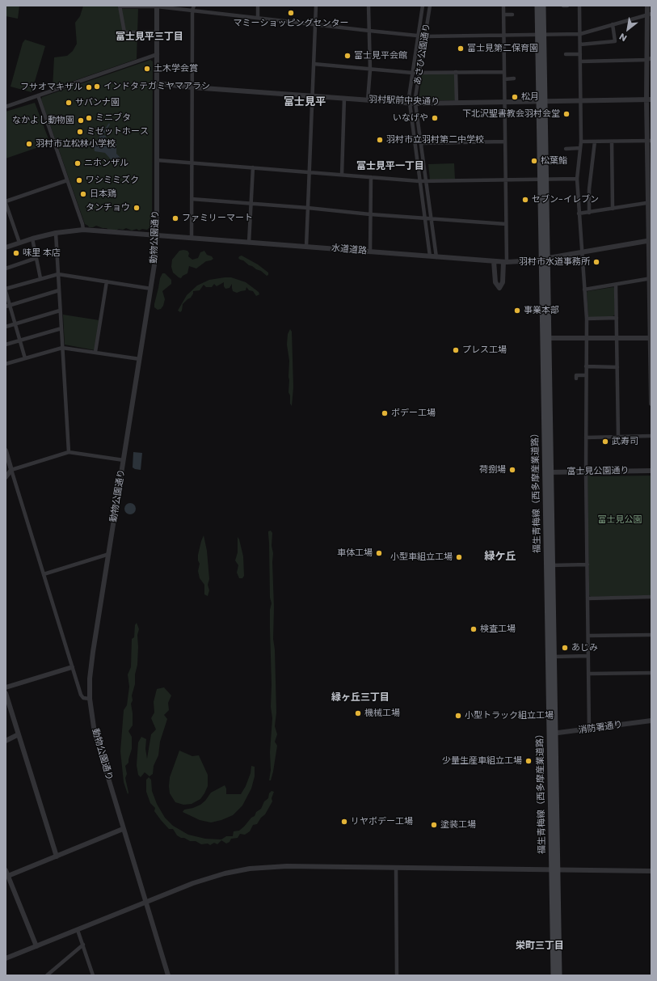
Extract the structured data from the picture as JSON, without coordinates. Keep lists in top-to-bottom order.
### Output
{
  "streets": {
    "main road": ["福生青梅線（西多摩産業道路）"],
    "street": [
      "あさひ公園通り",
      "羽村駅前中央通り",
      "動物公園通り",
      "水道道路",
      "富士見公園通り",
      "消防署通り"
    ]
  },
  "crossings": [
    ["あさひ公園通り", "羽村駅前中央通り"],
    ["あさひ公園通り", "水道道路"],
    ["羽村駅前中央通り", "動物公園通り"],
    ["羽村駅前中央通り", "福生青梅線（西多摩産業道路）"],
    ["動物公園通り", "水道道路"],
    ["水道道路", "福生青梅線（西多摩産業道路）"],
    ["富士見公園通り", "福生青梅線（西多摩産業道路）"],
    ["福生青梅線（西多摩産業道路）", "消防署通り"]
  ],
  "districts": [
    "富士見平三丁目",
    "富士見平",
    "富士見平一丁目",
    "緑ケ丘",
    "緑ヶ丘三丁目",
    "栄町三丁目"
  ],
  "parks": ["富士見公園"],
  "places": [
    "マミーショッピングセンター",
    "富士見第二保育園",
    "富士見平会館",
    "土木学会賞",
    "インドタテガミヤマアラシ",
    "フサオマキザル",
    "松月",
    "サバンナ園",
    "下北沢聖書教会羽村会堂",
    "ミニブタ",
    "いなげや",
    "なかよし動物園",
    "ミゼットホース",
    "羽村市立羽村第二中学校",
    "羽村市立松林小学校",
    "松葉鮨",
    "ニホンザル",
    "ワシミミズク",
    "日本鶏",
    "セブン-イレブン",
    "タンチョウ",
    "ファミリーマート",
    "味里 本店",
    "羽村市水道事務所",
    "事業本部",
    "プレス工場",
    "ボデー工場",
    "武寿司",
    "荷捌場",
    "車体工場",
    "小型車組立工場",
    "検査工場",
    "あじみ",
    "機械工場",
    "小型トラック組立工場",
    "少量生産車組立工場",
    "リヤボデー工場",
    "塗装工場"
  ],
  "north": "bottom left"
}
